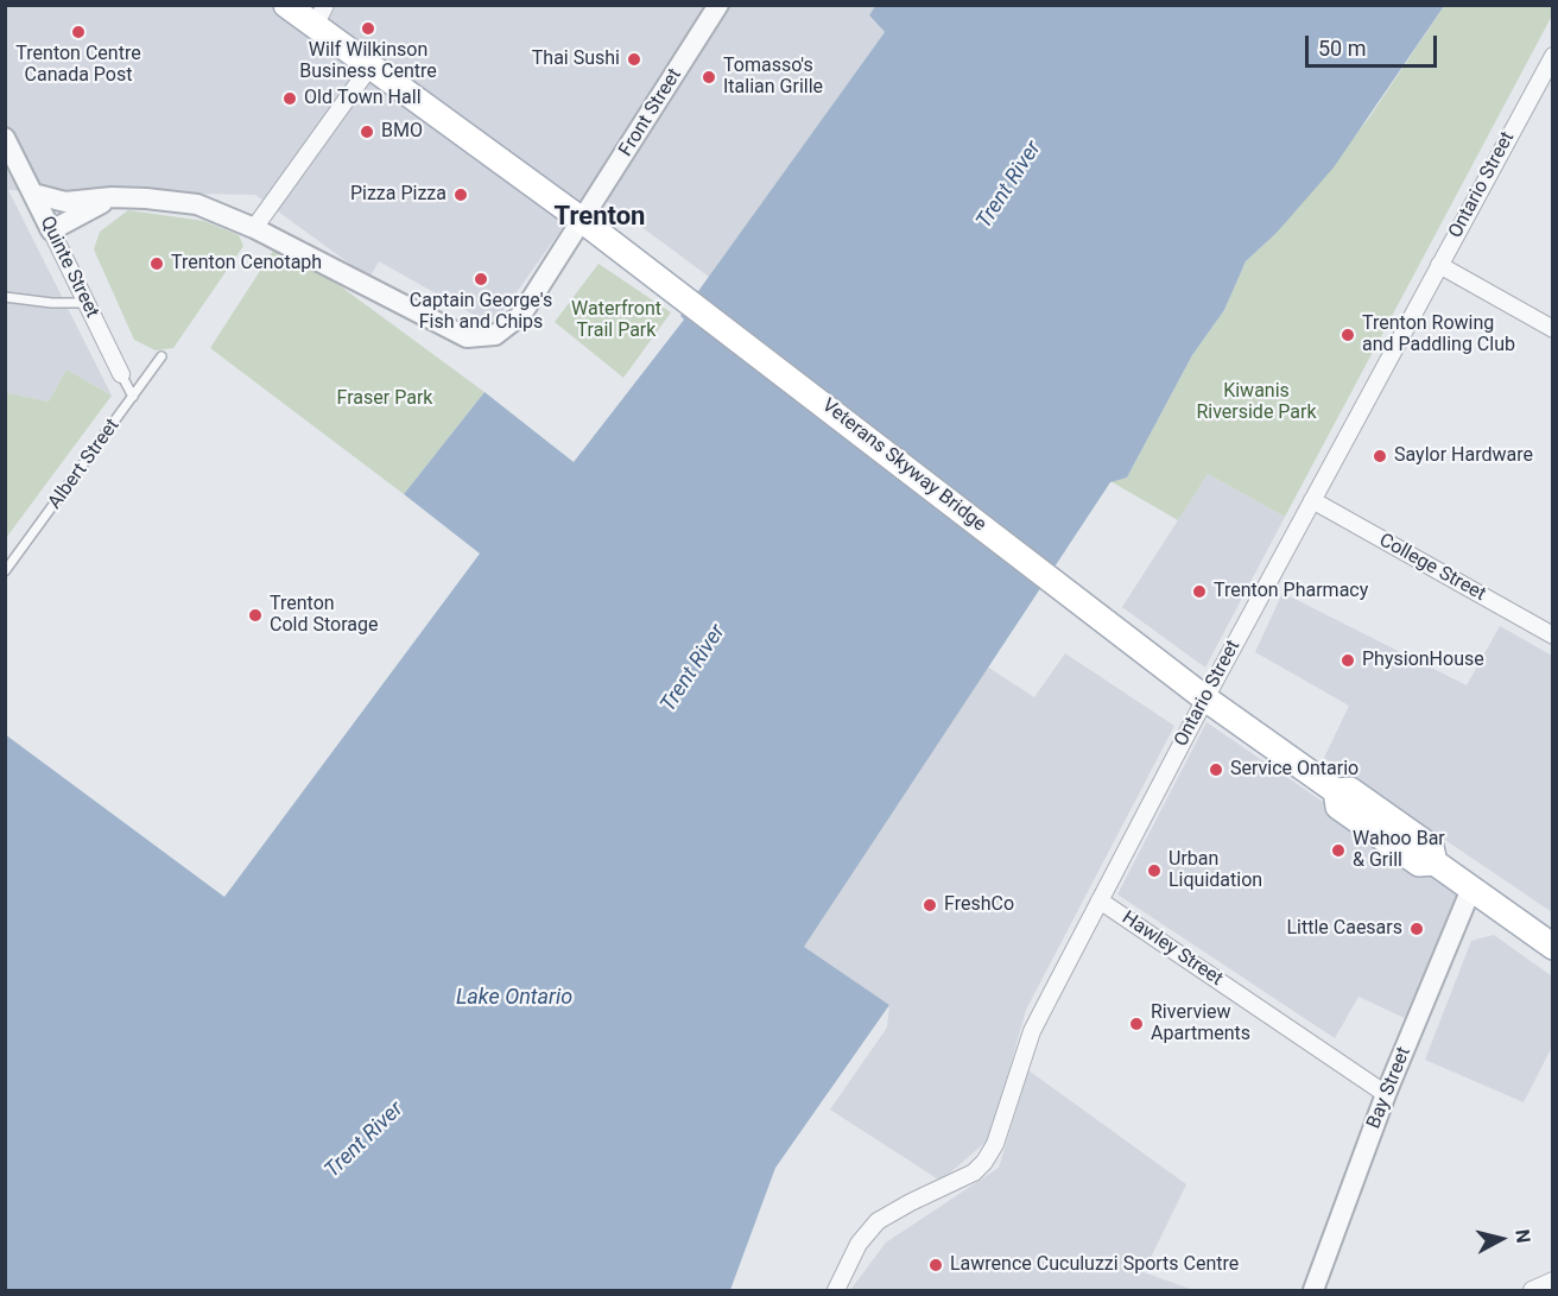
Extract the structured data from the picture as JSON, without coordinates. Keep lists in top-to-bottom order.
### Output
{
  "streets": {
    "main road": ["Veterans Skyway Bridge"],
    "street": [
      "Front Street",
      "Ontario Street",
      "Quinte Street",
      "College Street",
      "Hawley Street",
      "Bay Street"
    ],
    "lane": ["Albert Street"]
  },
  "crossings": [
    ["Front Street", "Quinte Street"],
    ["Front Street", "Veterans Skyway Bridge"],
    ["Ontario Street", "Veterans Skyway Bridge"],
    ["Ontario Street", "College Street"],
    ["Ontario Street", "Hawley Street"],
    ["Quinte Street", "Albert Street"],
    ["Veterans Skyway Bridge", "Bay Street"],
    ["Hawley Street", "Bay Street"]
  ],
  "districts": ["Trenton"],
  "water": ["Trent River", "Lake Ontario"],
  "parks": ["Waterfront Trail Park", "Kiwanis Riverside Park", "Fraser Park"],
  "places": [
    "Wilf Wilkinson Business Centre",
    "Trenton Centre Canada Post",
    "Thai Sushi",
    "Tomasso's Italian Grille",
    "Old Town Hall",
    "BMO",
    "Pizza Pizza",
    "Trenton Cenotaph",
    "Captain George's Fish and Chips",
    "Trenton Rowing and Paddling Club",
    "Saylor Hardware",
    "Trenton Pharmacy",
    "Trenton Cold Storage",
    "PhysionHouse",
    "Service Ontario",
    "Wahoo Bar & Grill",
    "Urban Liquidation",
    "FreshCo",
    "Little Caesars",
    "Riverview Apartments",
    "Lawrence Cuculuzzi Sports Centre"
  ],
  "scale_bar": "50 m",
  "north": "right"
}
